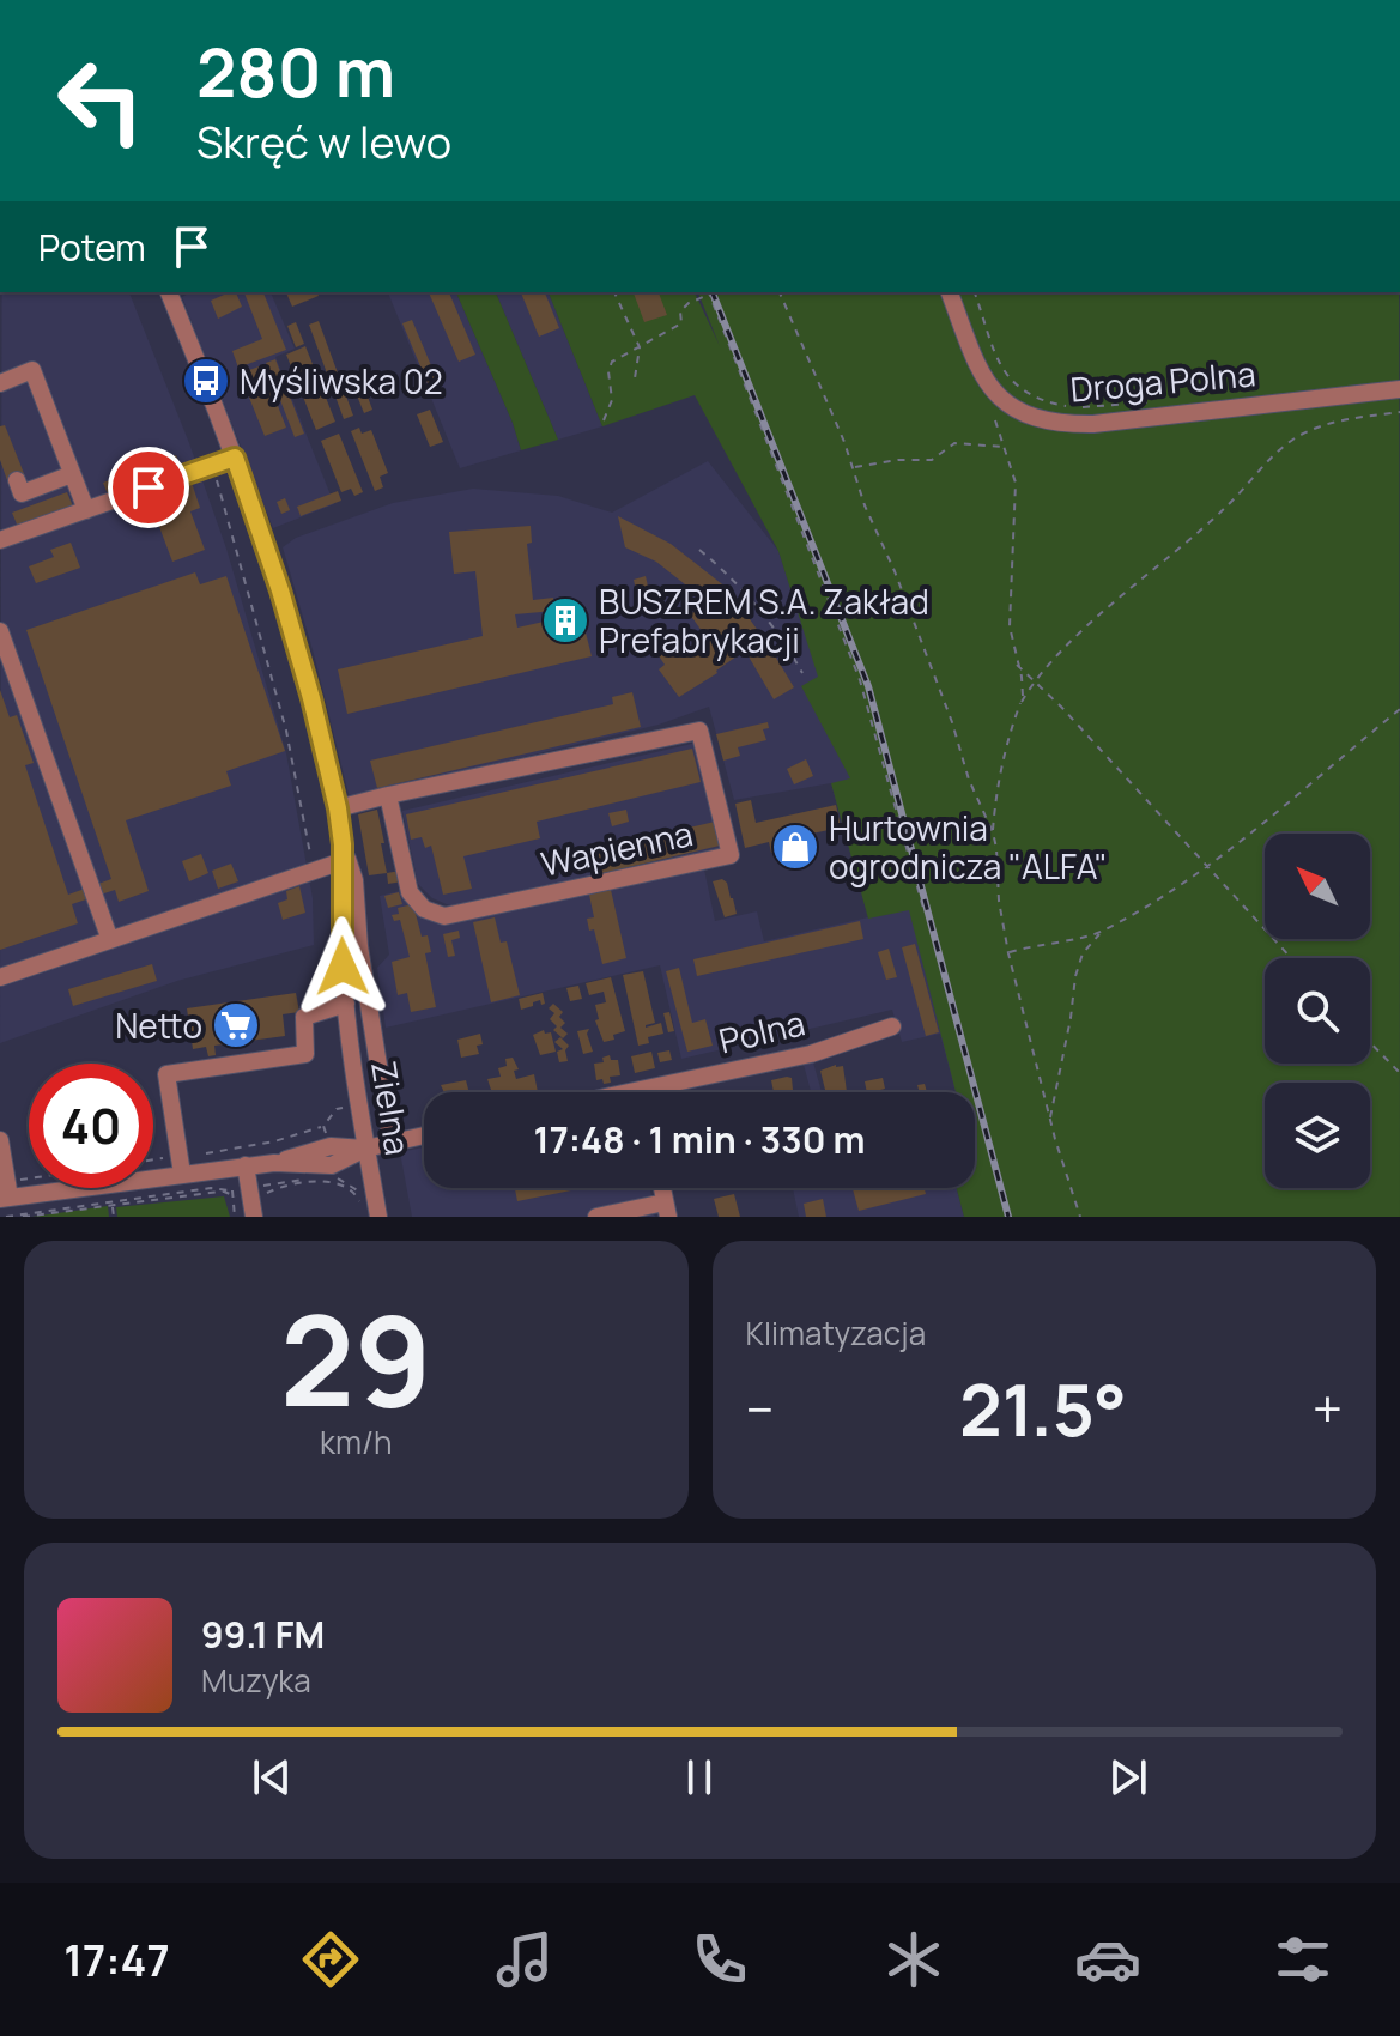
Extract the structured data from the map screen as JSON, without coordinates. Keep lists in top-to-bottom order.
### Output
{
  "streets": {
    "street": [
      "Droga Polna",
      "Wapienna",
      "Polna",
      "Zielna"
    ]
  },
  "crossings": [
    ["Wapienna", "Zielna"]
  ],
  "places": {
    "bus stop": ["Myśliwska 02"],
    "building": ["BUSZREM S.A. Zakład Prefabrykacji"],
    "shop": ["Hurtownia ogrodnicza \"ALFA\""],
    "supermarket": ["Netto"]
  },
  "north": "top left",
  "page": {
    "turn": ["280 m", "Skręć w lewo"],
    "then": "Potem",
    "limit": "40",
    "trip": "17:48 · 1 min · 330 m",
    "tile": [
      ["29", "km/h"],
      "Klimatyzacja"
    ],
    "heat": ["−", "21.5°", "+"],
    "song": ["99.1 FM", "Muzyka"],
    "tabs": "17:47"
  }
}
